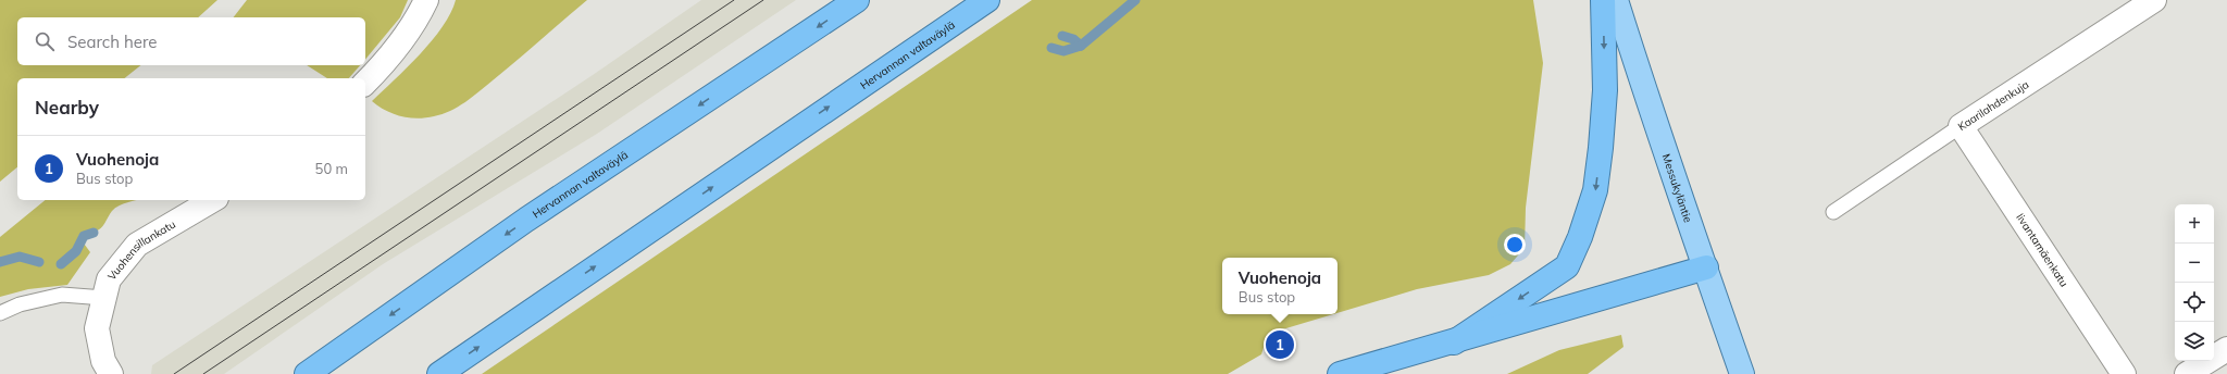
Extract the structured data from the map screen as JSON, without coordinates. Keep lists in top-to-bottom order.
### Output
{
  "streets": {
    "highway": ["Hervannan valtaväylä"],
    "main road": ["Messukyläntie"],
    "street": ["Kaarilahdenkuja", "Iivantamäenkatu", "Vuohensillankatu"]
  },
  "crossings": [
    ["Kaarilahdenkuja", "Iivantamäenkatu"]
  ],
  "page": {
    "search": "Search here",
    "heading": "Nearby",
    "list": [
      {
        "mark": "1",
        "name": "Vuohenoja",
        "note": "Bus stop",
        "value": "50 m"
      }
    ],
    "map_buttons": ["+", "−"],
    "popup": ["Vuohenoja", "Bus stop"],
    "pins": "1"
  }
}
